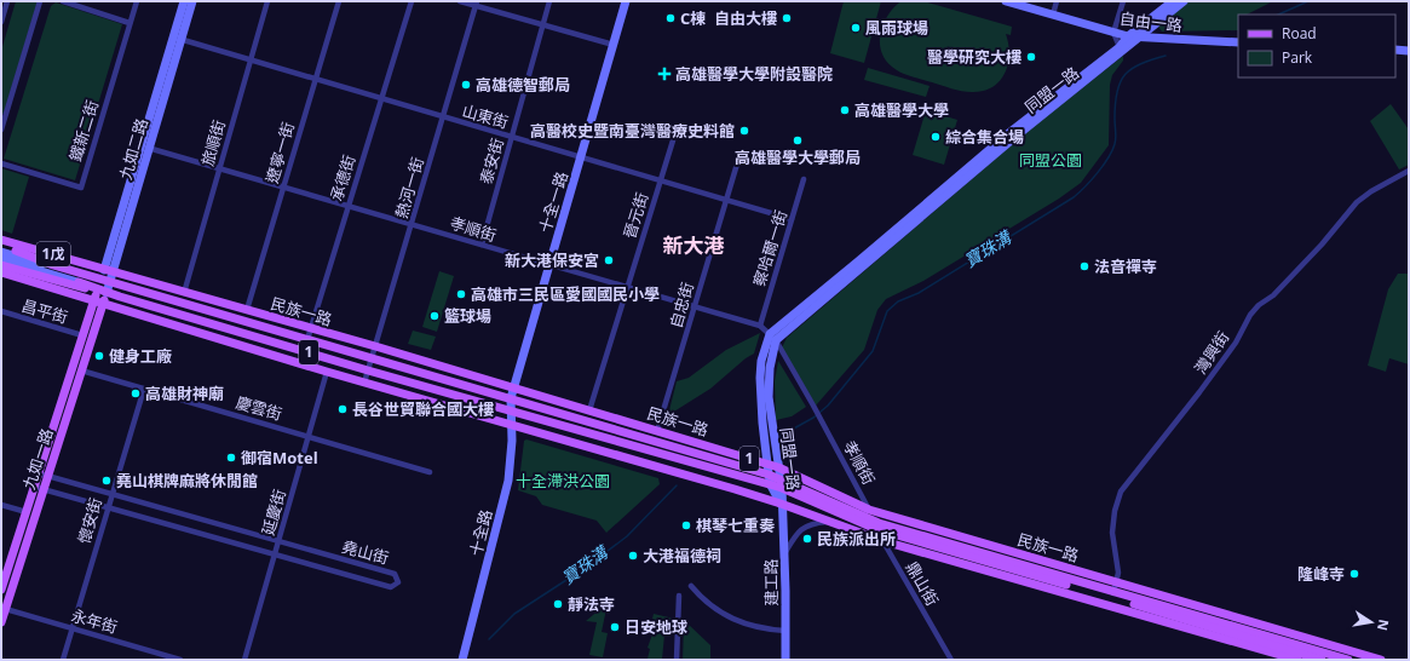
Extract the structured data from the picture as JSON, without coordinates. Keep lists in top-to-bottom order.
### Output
{
  "streets": {
    "main road": [
      "九如二路",
      "1戊",
      "民族一路",
      "1",
      "九如一路"
    ],
    "street": [
      "自由一路",
      "同盟一路",
      "山東街",
      "鐵新二街",
      "旅順街",
      "遼寧一街",
      "泰安街",
      "承德街",
      "熱河一街",
      "十全一路",
      "晉元街",
      "孝順街",
      "察哈爾一街",
      "自忠街",
      "昌平街",
      "灣興街",
      "慶雲街",
      "延慶街",
      "懷安街",
      "十全路",
      "堯山街",
      "建工路",
      "鼎山街",
      "永年街"
    ]
  },
  "crossings": [
    ["自由一路", "同盟一路"],
    ["同盟一路", "孝順街"],
    ["同盟一路", "民族一路"],
    ["同盟一路", "1"],
    ["同盟一路", "建工路"],
    ["山東街", "旅順街"],
    ["山東街", "九如二路"],
    ["山東街", "遼寧一街"],
    ["山東街", "泰安街"],
    ["山東街", "承德街"],
    ["山東街", "熱河一街"],
    ["山東街", "十全一路"],
    ["山東街", "晉元街"],
    ["山東街", "察哈爾一街"],
    ["山東街", "自忠街"],
    ["旅順街", "孝順街"],
    ["旅順街", "民族一路"],
    ["九如二路", "孝順街"],
    ["九如二路", "1戊"],
    ["九如二路", "民族一路"],
    ["九如二路", "1"],
    ["九如二路", "九如一路"],
    ["遼寧一街", "孝順街"],
    ["遼寧一街", "民族一路"],
    ["泰安街", "孝順街"],
    ["承德街", "孝順街"],
    ["承德街", "民族一路"],
    ["承德街", "1"],
    ["熱河一街", "孝順街"],
    ["熱河一街", "民族一路"],
    ["熱河一街", "1"],
    ["十全一路", "孝順街"],
    ["十全一路", "民族一路"],
    ["十全一路", "十全路"],
    ["晉元街", "孝順街"],
    ["晉元街", "民族一路"],
    ["孝順街", "察哈爾一街"],
    ["孝順街", "自忠街"],
    ["孝順街", "民族一路"],
    ["孝順街", "鼎山街"],
    ["1戊", "民族一路"],
    ["1戊", "1"],
    ["1戊", "九如一路"],
    ["自忠街", "民族一路"],
    ["昌平街", "九如一路"],
    ["民族一路", "灣興街"],
    ["民族一路", "十全路"],
    ["民族一路", "鼎山街"],
    ["1", "九如一路"],
    ["1", "延慶街"],
    ["1", "十全路"],
    ["1", "建工路"],
    ["1", "鼎山街"],
    ["慶雲街", "九如一路"],
    ["慶雲街", "延慶街"],
    ["慶雲街", "懷安街"],
    ["九如一路", "堯山街"],
    ["九如一路", "永年街"],
    ["延慶街", "堯山街"],
    ["懷安街", "堯山街"],
    ["懷安街", "永年街"]
  ],
  "districts": ["新大港"],
  "water": ["寶珠溝"],
  "parks": ["同盟公園", "十全滯洪公園"],
  "places": {
    "other": [
      "C棟",
      "自由大樓",
      "風雨球場",
      "醫學研究大樓",
      "高雄德智郵局",
      "高雄醫學大學",
      "高醫校史暨南臺灣醫療史料館",
      "綜合集合場",
      "高雄醫學大學郵局",
      "新大港保安宮",
      "法音禪寺",
      "高雄市三民區愛國國民小學",
      "籃球場",
      "健身工廠",
      "高雄財神廟",
      "長谷世貿聯合國大樓",
      "御宿Motel",
      "堯山棋牌麻將休閒館",
      "棋琴七重奏",
      "民族派出所",
      "大港福德祠",
      "隆峰寺",
      "靜法寺",
      "日安地球"
    ],
    "health": ["高雄醫學大學附設醫院"]
  },
  "legend": ["Road", "Park"],
  "north": "right"
}
